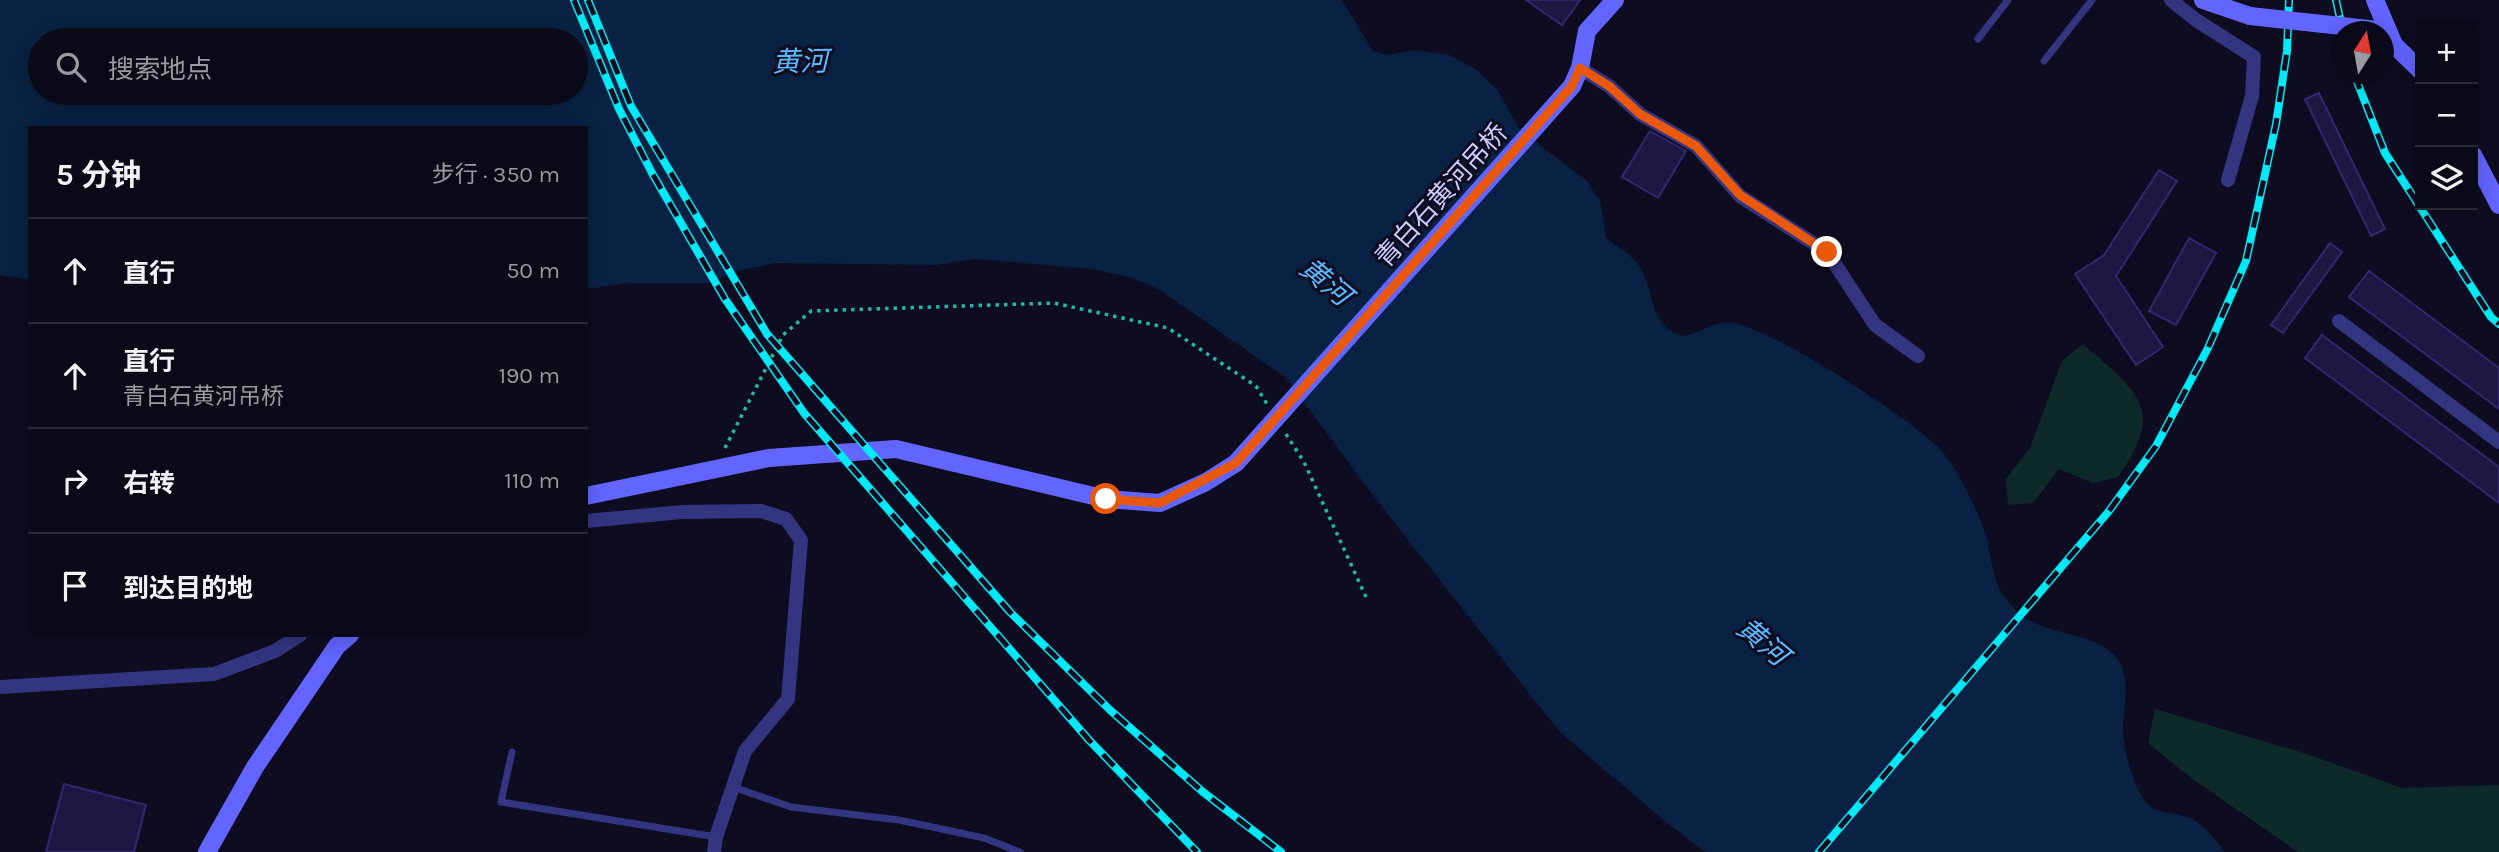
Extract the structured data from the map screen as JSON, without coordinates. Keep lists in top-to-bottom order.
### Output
{
  "streets": {
    "street": ["青白石黄河吊桥"]
  },
  "water": ["黄河"],
  "north": "top",
  "page": {
    "map_buttons": ["+", "−"],
    "search": "搜索地点",
    "heading": ["5 分钟", "步行 · 350 m"],
    "list": [
      ["直行", "50 m"],
      ["直行", "青白石黄河吊桥", "190 m"],
      ["右转", "110 m"],
      "到达目的地"
    ]
  }
}
